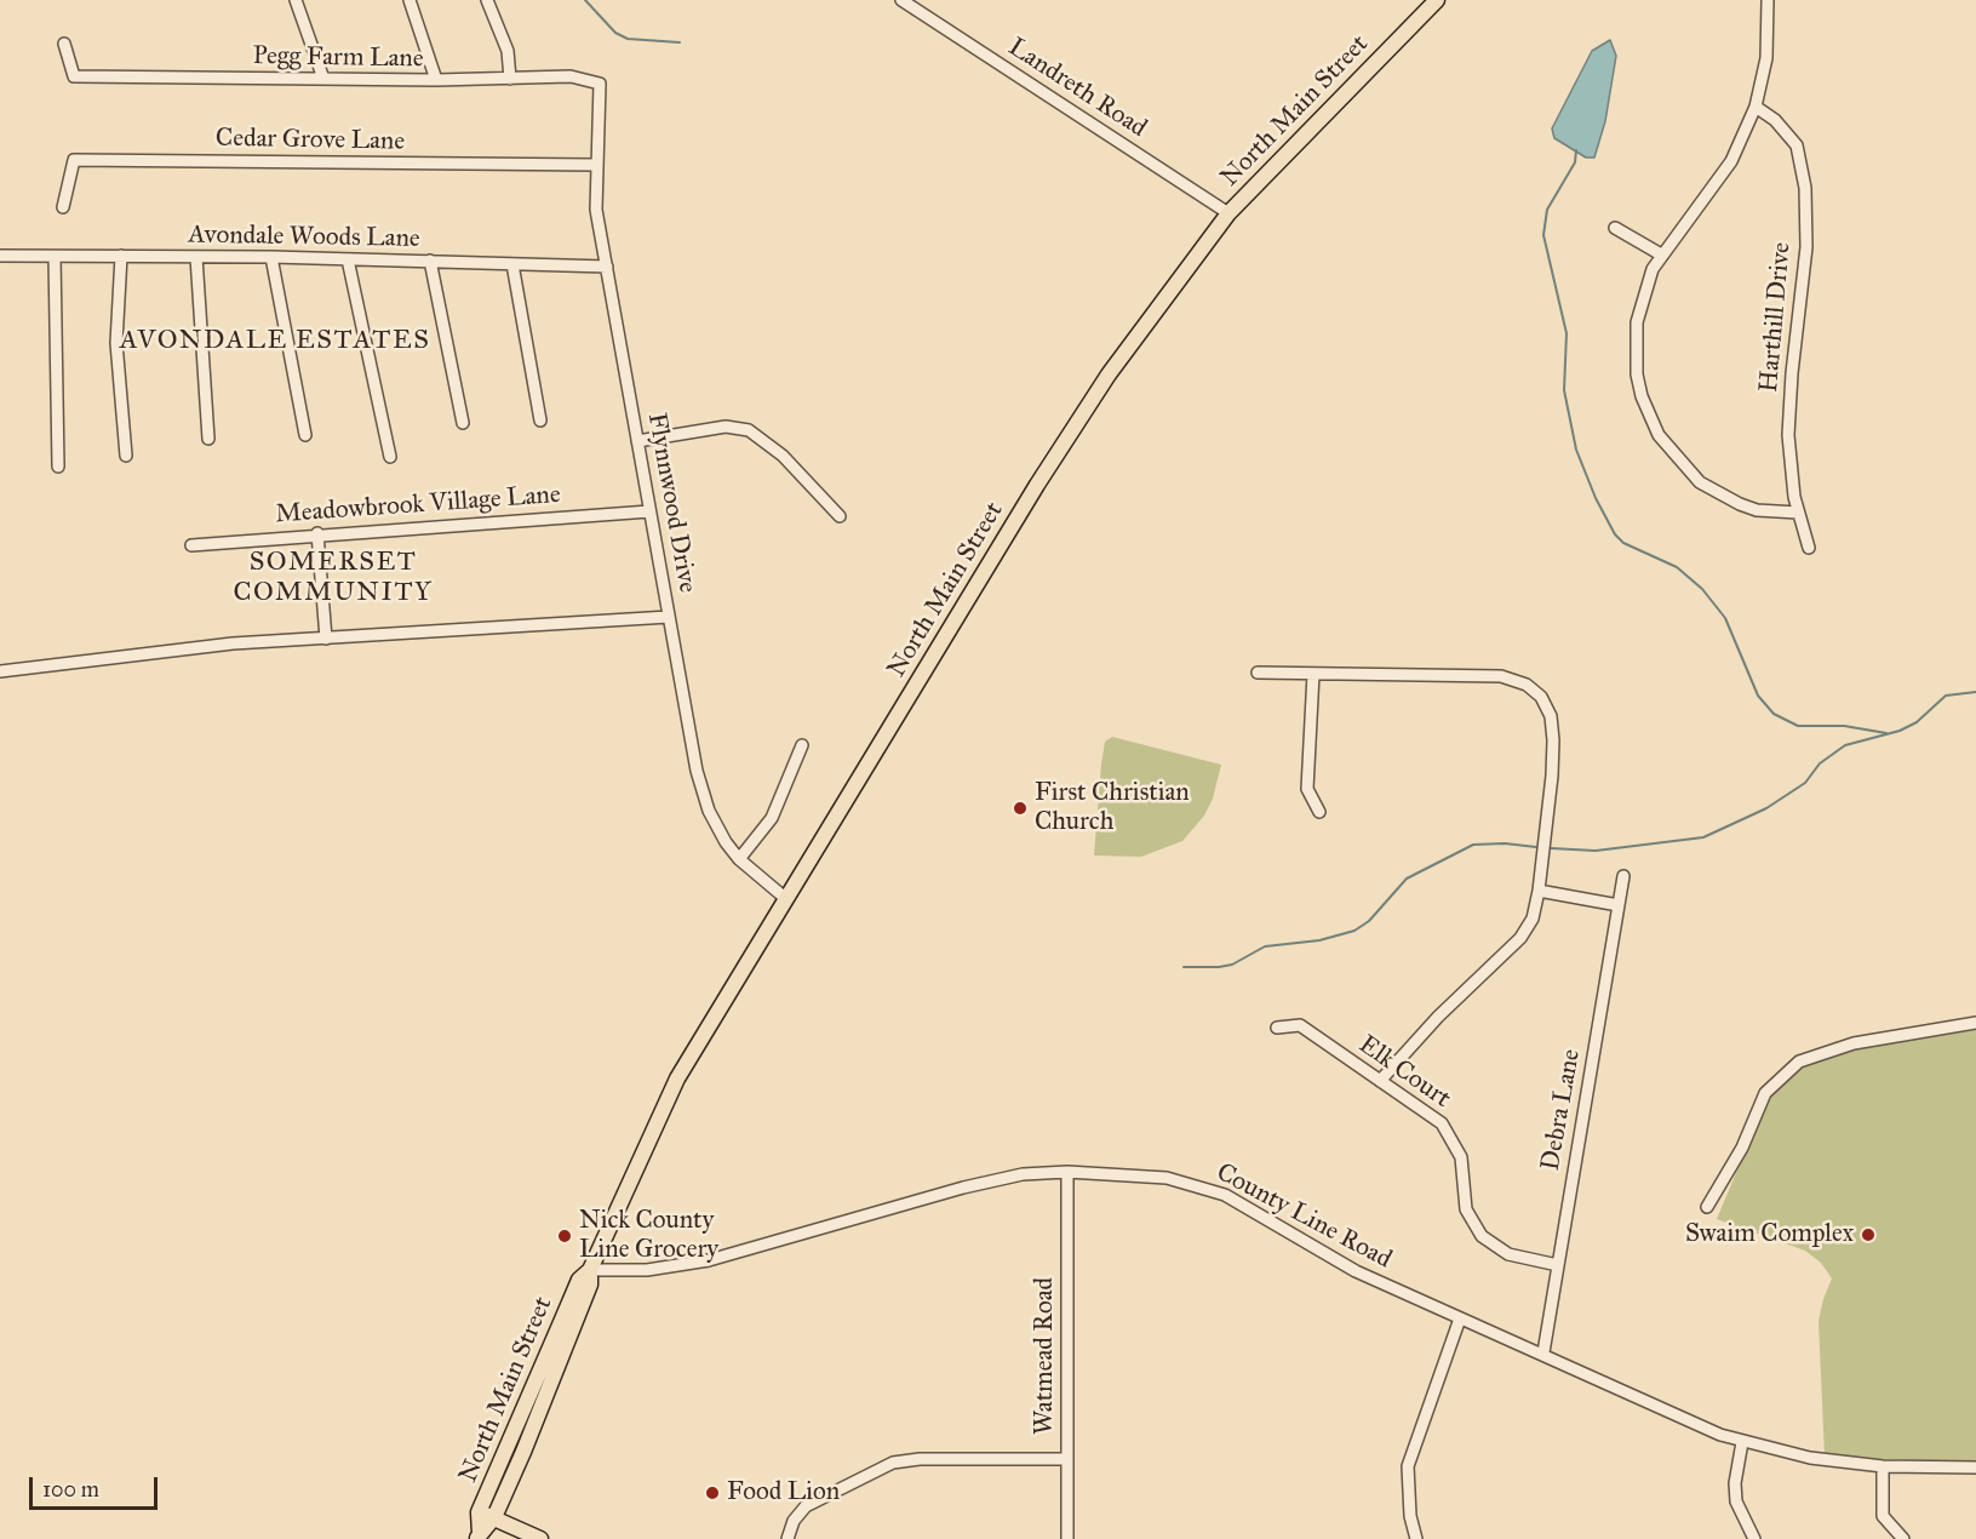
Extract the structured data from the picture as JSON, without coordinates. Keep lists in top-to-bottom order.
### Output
{
  "streets": {
    "main road": ["North Main Street"],
    "street": [
      "Pegg Farm Lane",
      "Landreth Road",
      "Cedar Grove Lane",
      "Avondale Woods Lane",
      "Harthill Drive",
      "Flynnwood Drive",
      "Meadowbrook Village Lane",
      "Elk Court",
      "Debra Lane",
      "County Line Road",
      "Watmead Road"
    ]
  },
  "crossings": [
    ["Pegg Farm Lane", "Flynnwood Drive"],
    ["Landreth Road", "North Main Street"],
    ["North Main Street", "Flynnwood Drive"],
    ["North Main Street", "County Line Road"],
    ["Cedar Grove Lane", "Flynnwood Drive"],
    ["Avondale Woods Lane", "Flynnwood Drive"],
    ["Flynnwood Drive", "Meadowbrook Village Lane"],
    ["Elk Court", "Debra Lane"],
    ["Debra Lane", "County Line Road"],
    ["County Line Road", "Watmead Road"]
  ],
  "districts": ["AVONDALE ESTATES", "SOMERSET COMMUNITY"],
  "places": [
    "First Christian Church",
    "Swaim Complex",
    "Nick County Line Grocery",
    "Food Lion"
  ],
  "scale_bar": "100 m"
}
